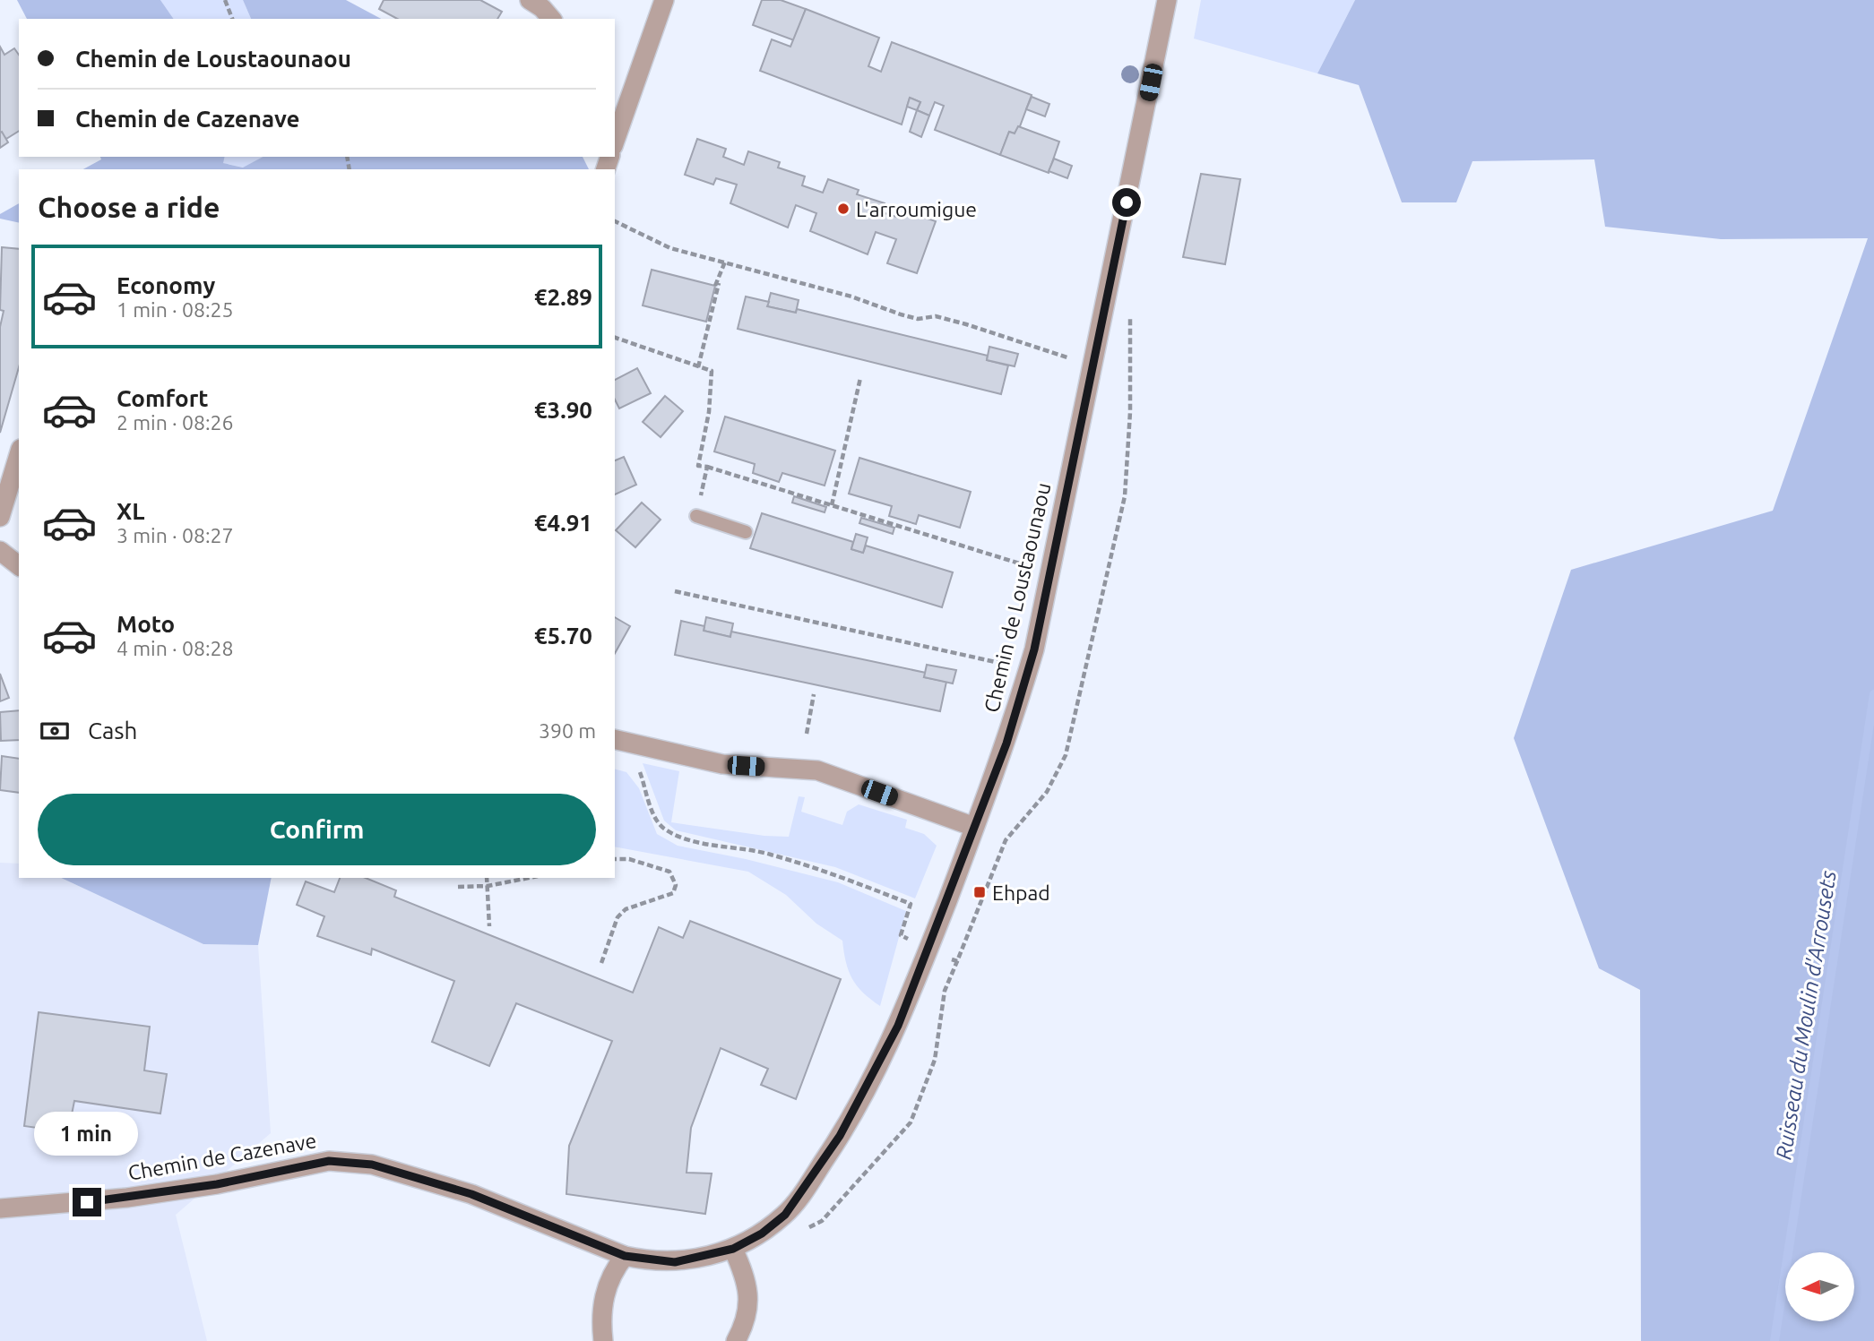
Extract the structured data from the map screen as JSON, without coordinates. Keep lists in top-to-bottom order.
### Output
{
  "streets": {
    "street": ["Chemin de Loustaounaou", "Chemin de Cazenave"]
  },
  "crossings": [
    ["Chemin de Loustaounaou", "Chemin de Cazenave"]
  ],
  "water": ["Ruisseau du Moulin d'Arrousets"],
  "places": {
    "other": ["L'arroumigue"],
    "transit": ["Ehpad"]
  },
  "north": "left",
  "page": {
    "banner": ["Chemin de Loustaounaou", "Chemin de Cazenave"],
    "heading": "Choose a ride",
    "list": [
      {
        "name": "Economy",
        "note": "1 min · 08:25",
        "value": "€2.89"
      },
      {
        "name": "Comfort",
        "note": "2 min · 08:26",
        "value": "€3.90"
      },
      {
        "name": "XL",
        "note": "3 min · 08:27",
        "value": "€4.91"
      },
      {
        "name": "Moto",
        "note": "4 min · 08:28",
        "value": "€5.70"
      }
    ],
    "pay": ["Cash", "390 m"],
    "buttons": "Confirm",
    "bubble": "1 min"
  }
}
